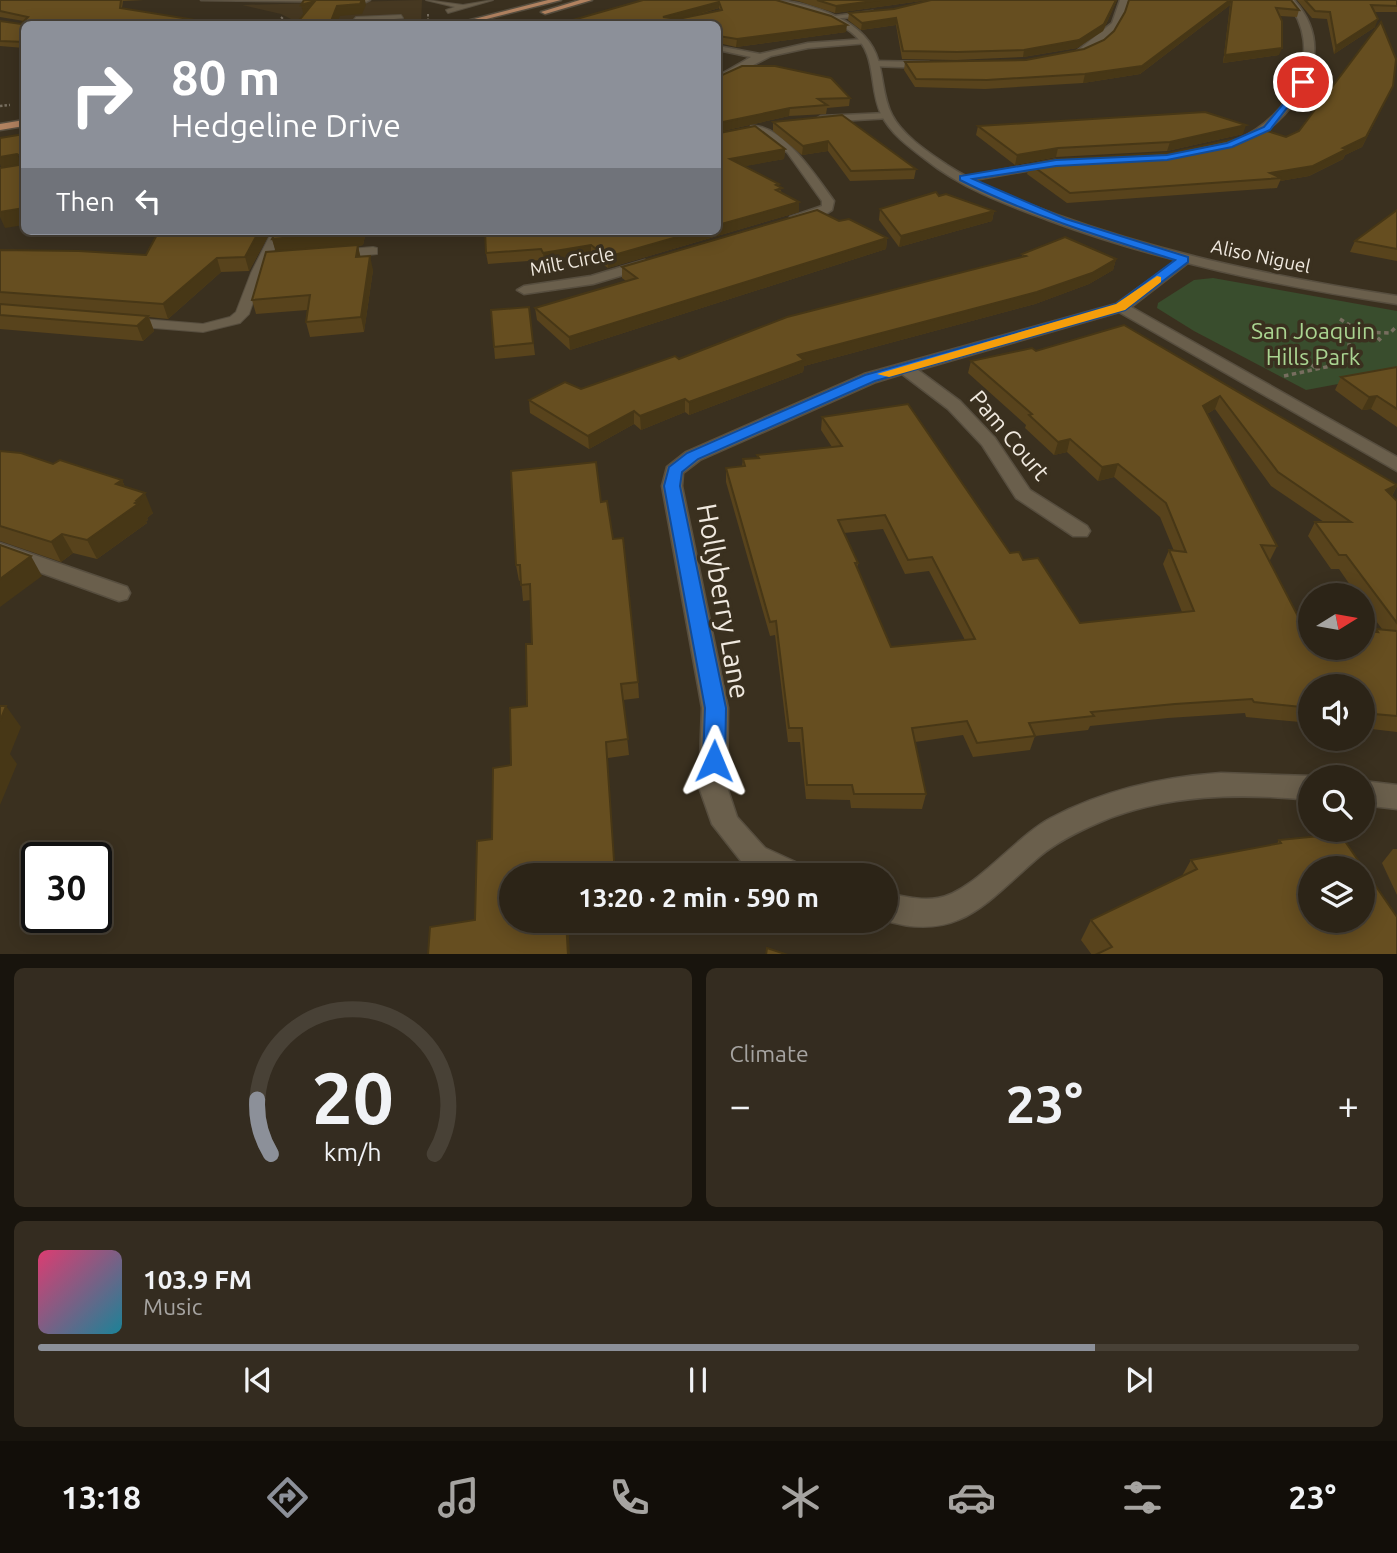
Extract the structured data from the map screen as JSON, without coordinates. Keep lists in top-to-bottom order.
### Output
{
  "streets": {
    "street": [
      "Aliso Niguel",
      "Milt Circle",
      "Pam Court",
      "Hollyberry Lane"
    ]
  },
  "crossings": [
    ["Pam Court", "Hollyberry Lane"]
  ],
  "parks": ["San Joaquin Hills Park"],
  "north": "right",
  "page": {
    "turn": ["80 m", "Hedgeline Drive"],
    "then": "Then",
    "limit": "30",
    "trip": "13:20 · 2 min · 590 m",
    "tile": "Climate",
    "heat": ["−", "23°", "+"],
    "song": ["103.9 FM", "Music"],
    "tabs": ["13:18", "23°"],
    "gauge": ["20", "km/h"]
  }
}
